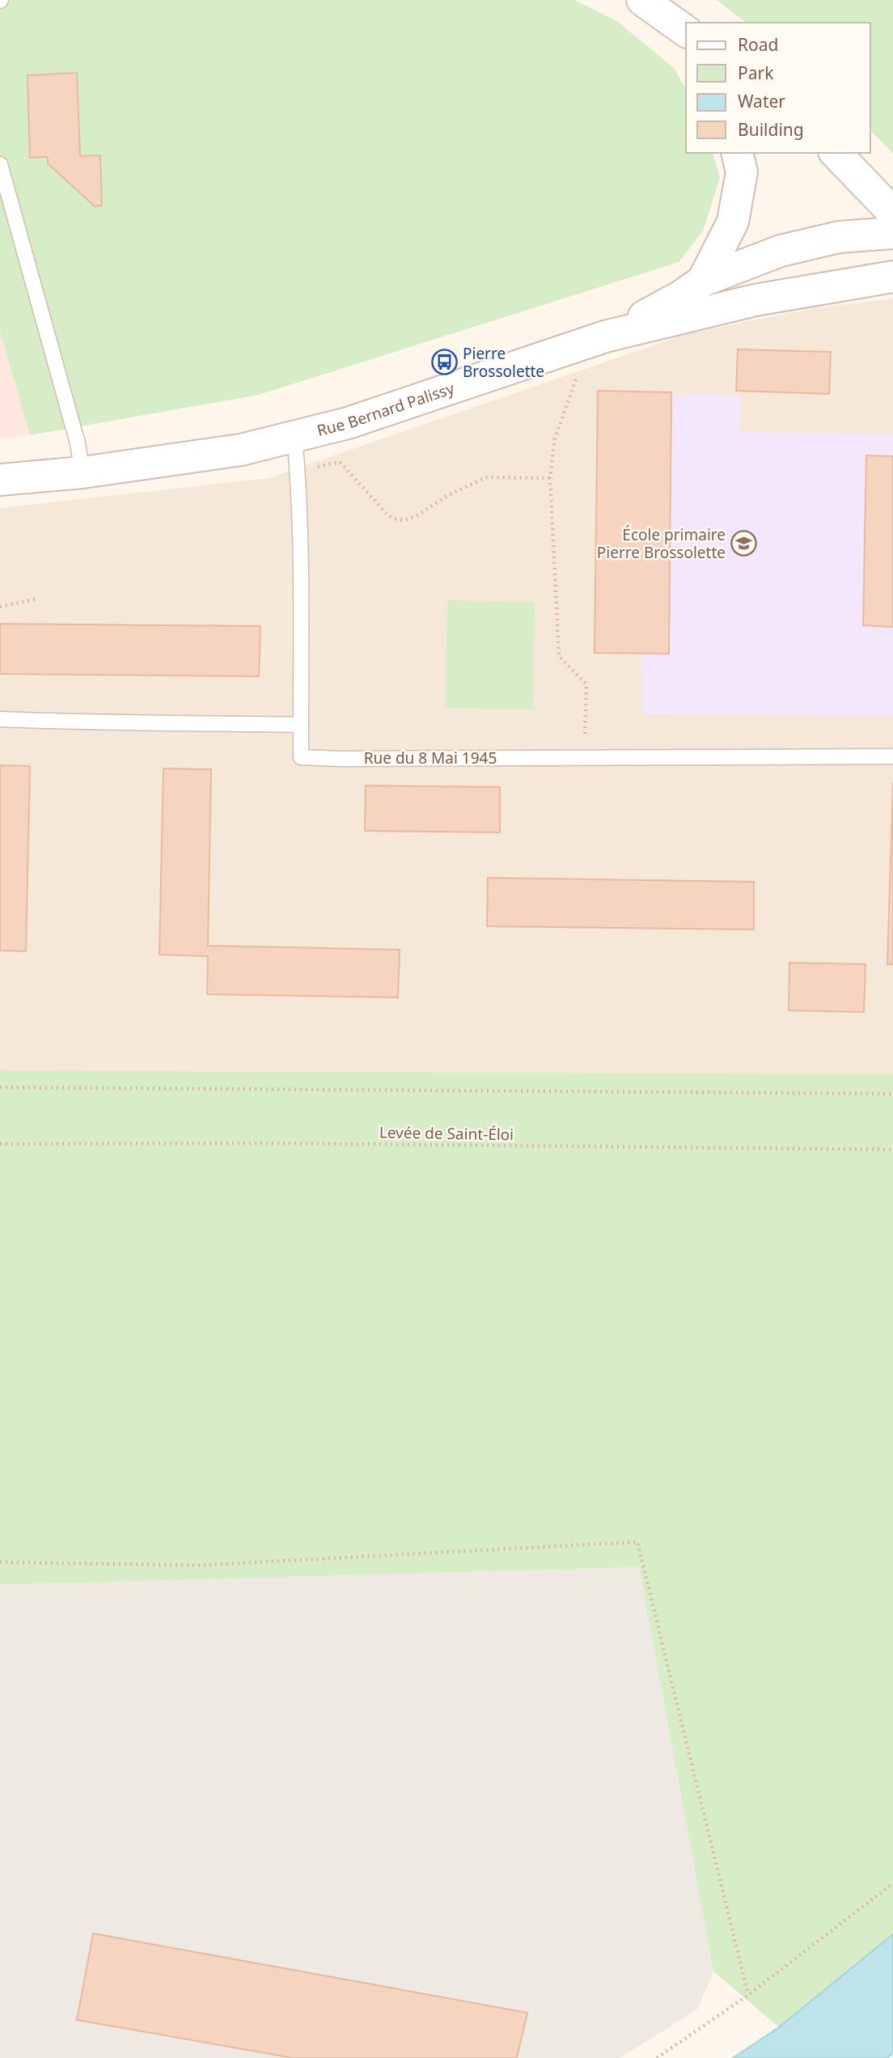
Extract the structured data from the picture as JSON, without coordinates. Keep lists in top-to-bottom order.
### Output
{
  "streets": {
    "street": ["Rue Bernard Palissy"],
    "lane": ["Rue du 8 Mai 1945"],
    "path": ["Levée de Saint-Éloi"]
  },
  "places": {
    "bus stop": ["Pierre Brossolette"],
    "school or university": ["École primaire Pierre Brossolette"]
  },
  "legend": [
    "Road",
    "Park",
    "Water",
    "Building"
  ]
}
